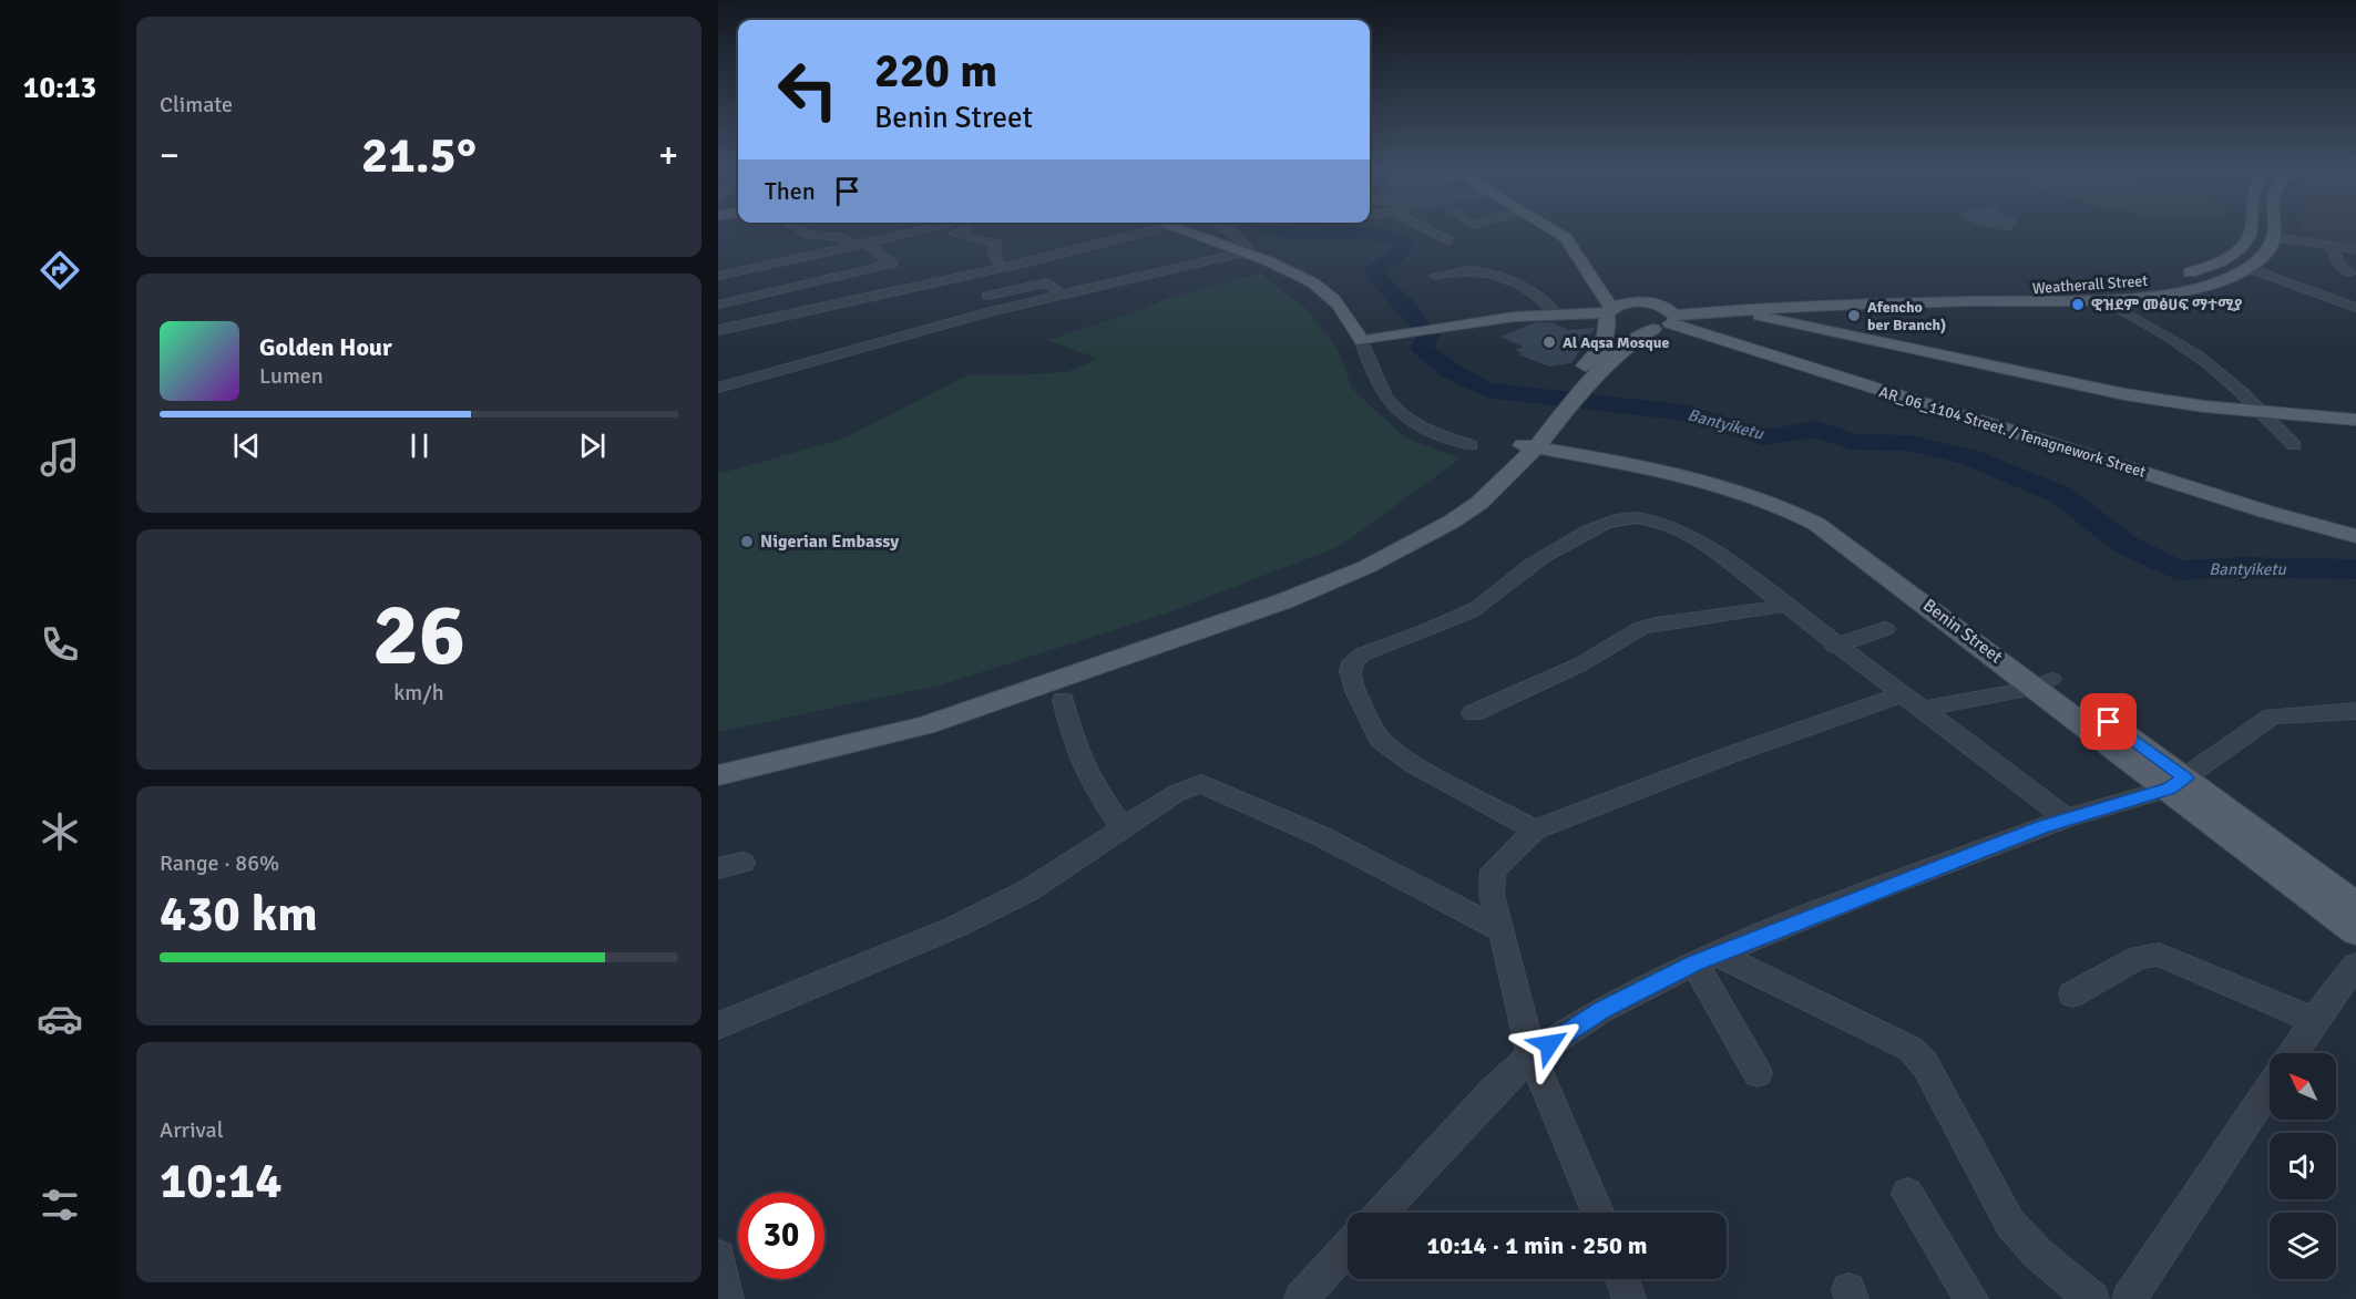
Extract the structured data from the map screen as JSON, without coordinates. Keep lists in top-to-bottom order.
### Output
{
  "streets": {
    "main road": ["Weatherall Street", "AR_06_1104 Street. / Tenagnework Street", "Benin Street"]
  },
  "water": ["Bantyiketu"],
  "places": [
    "ዊዝደም መፅሀፍ ማተሚያ",
    "Afencho ber Branch)",
    "Al Aqsa Mosque",
    "Nigerian Embassy"
  ],
  "north": "top left",
  "page": {
    "tabs": "10:13",
    "tile": [
      "Climate",
      ["26", "km/h"],
      ["Range · 86%", "430 km"],
      ["Arrival", "10:14"]
    ],
    "turn": ["220 m", "Benin Street"],
    "heat": ["−", "21.5°", "+"],
    "then": "Then",
    "song": ["Golden Hour", "Lumen"],
    "limit": "30",
    "trip": "10:14 · 1 min · 250 m"
  }
}
